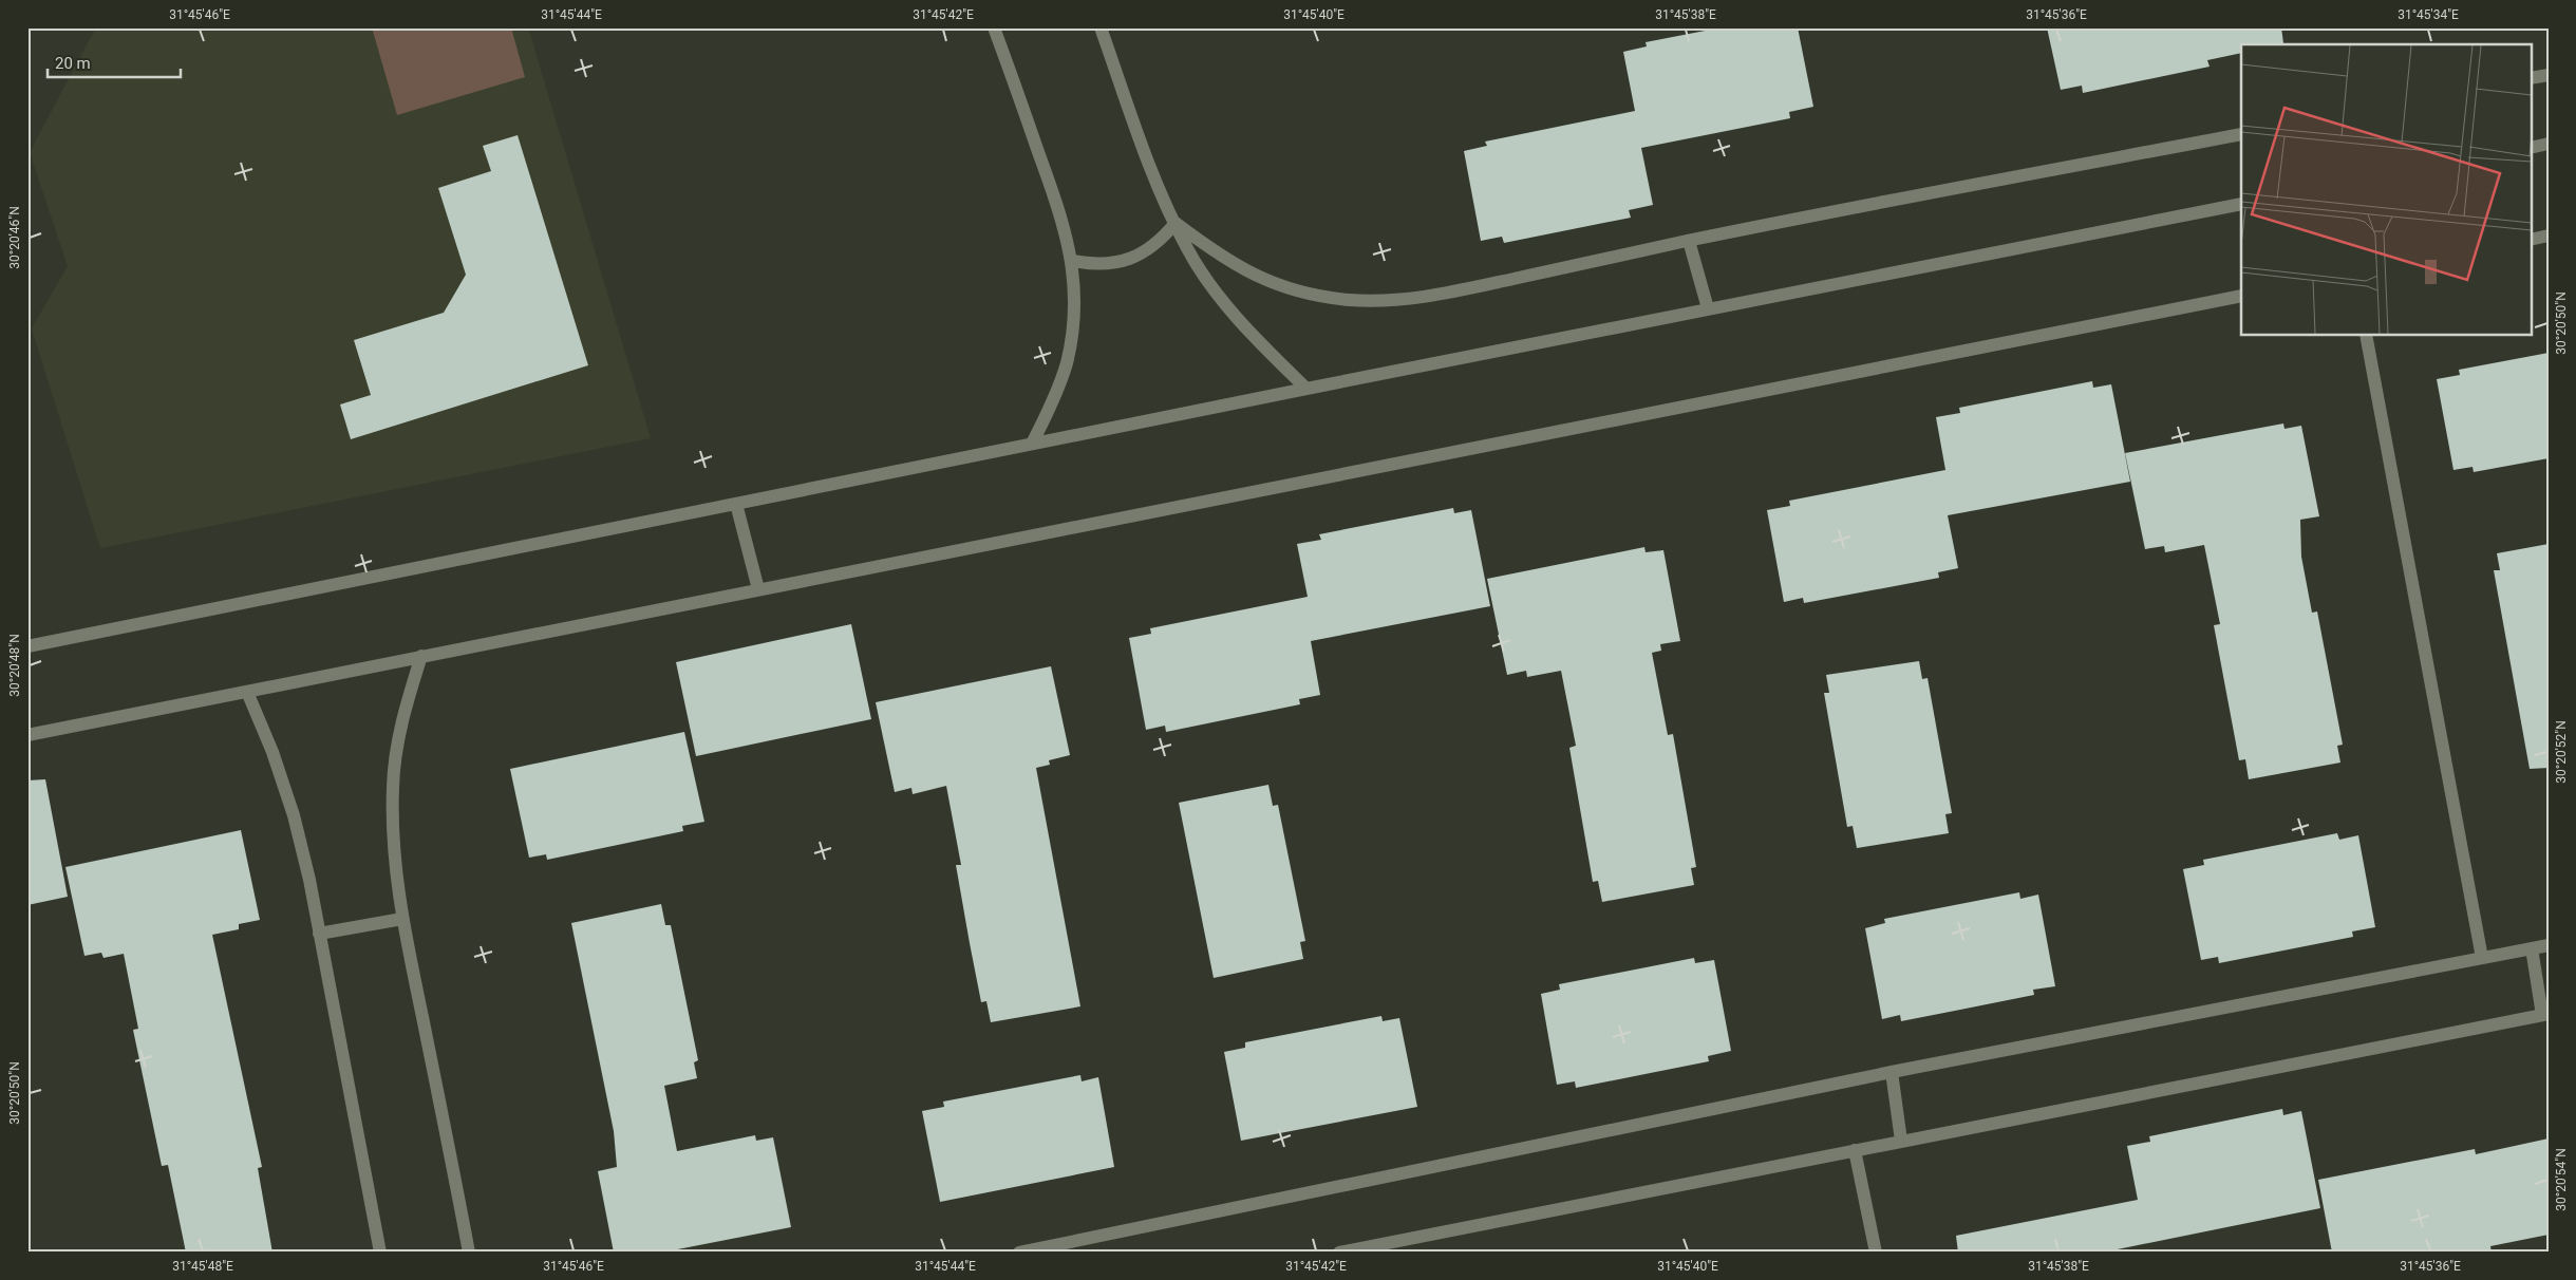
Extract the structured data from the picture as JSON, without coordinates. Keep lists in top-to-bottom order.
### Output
{
  "scale_bar": "20 m",
  "coordinates": [
    "31°45'46\"E",
    "31°45'44\"E",
    "31°45'42\"E",
    "31°45'40\"E",
    "31°45'38\"E",
    "31°45'36\"E",
    "31°45'34\"E",
    "30°20'46\"N",
    "30°20'50\"N",
    "30°20'48\"N",
    "30°20'52\"N",
    "30°20'54\"N",
    "31°45'48\"E"
  ]
}
